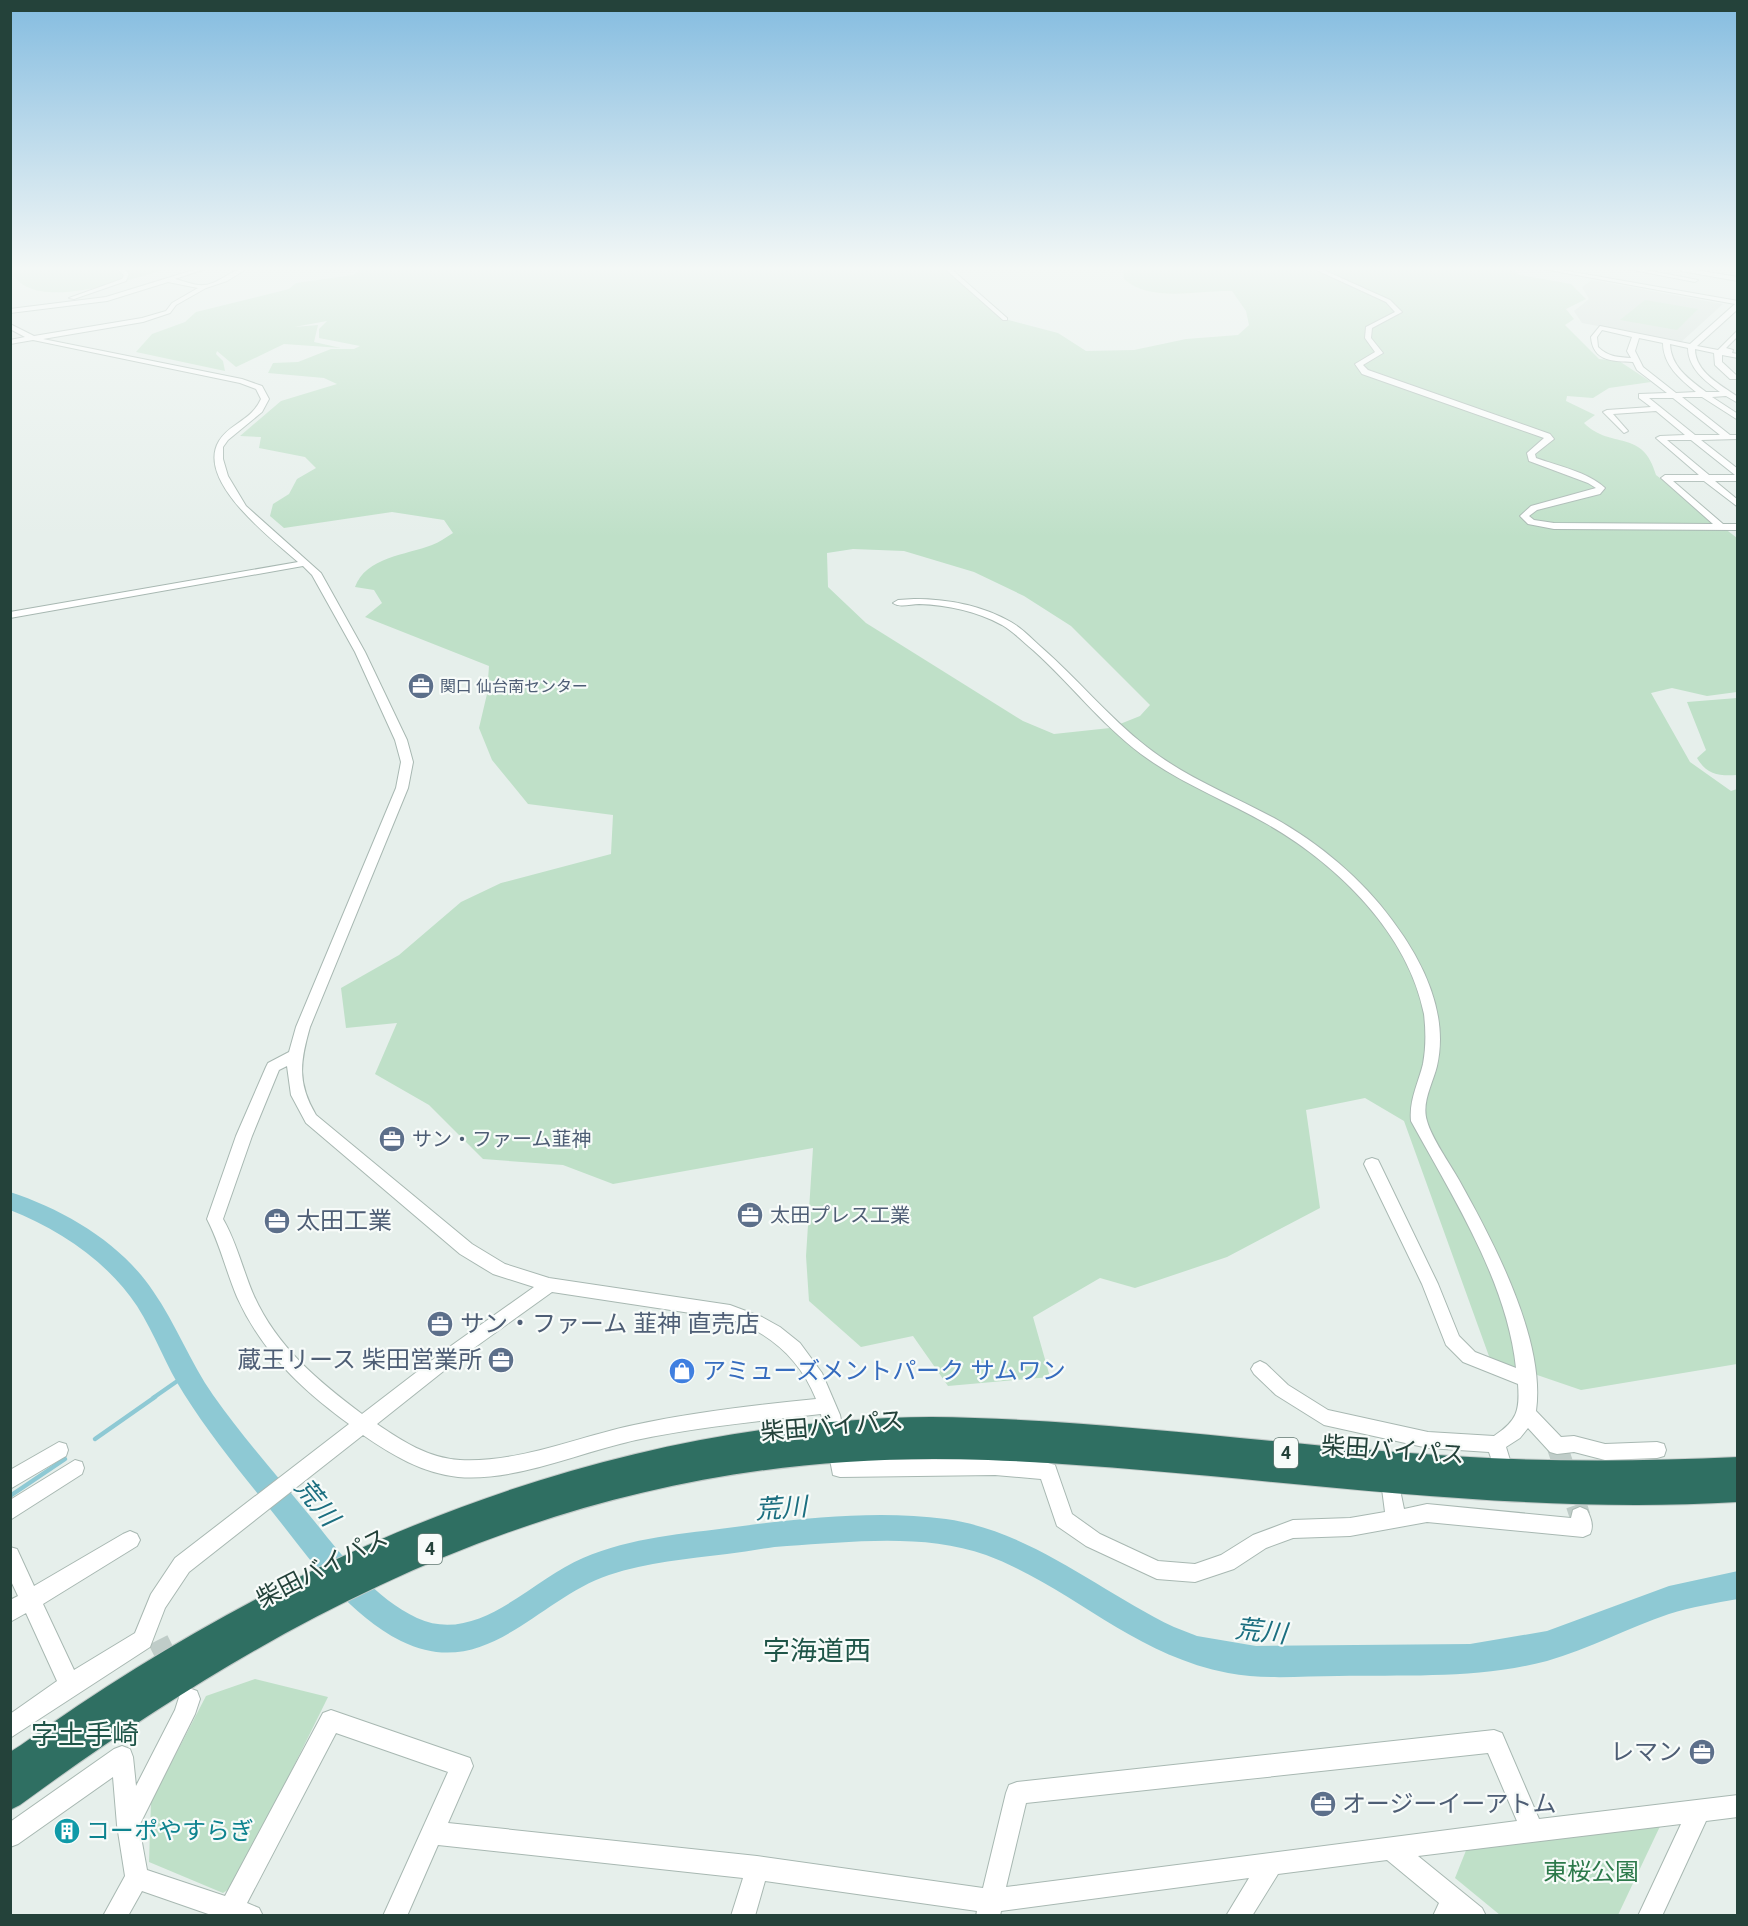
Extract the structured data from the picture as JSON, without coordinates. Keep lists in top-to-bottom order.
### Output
{
  "streets": {
    "highway": ["柴田バイパス", "4"]
  },
  "districts": ["字海道西", "字土手崎"],
  "water": ["荒川"],
  "parks": ["東桜公園"],
  "places": {
    "office": [
      "関口 仙台南センター",
      "サン・ファーム韮神",
      "太田プレス工業",
      "太田工業",
      "サン・ファーム 韮神 直売店",
      "蔵王リース 柴田営業所",
      "レマン",
      "オージーイーアトム"
    ],
    "shop": ["アミューズメントパーク サムワン"],
    "building": ["コーポやすらぎ"]
  }
}
